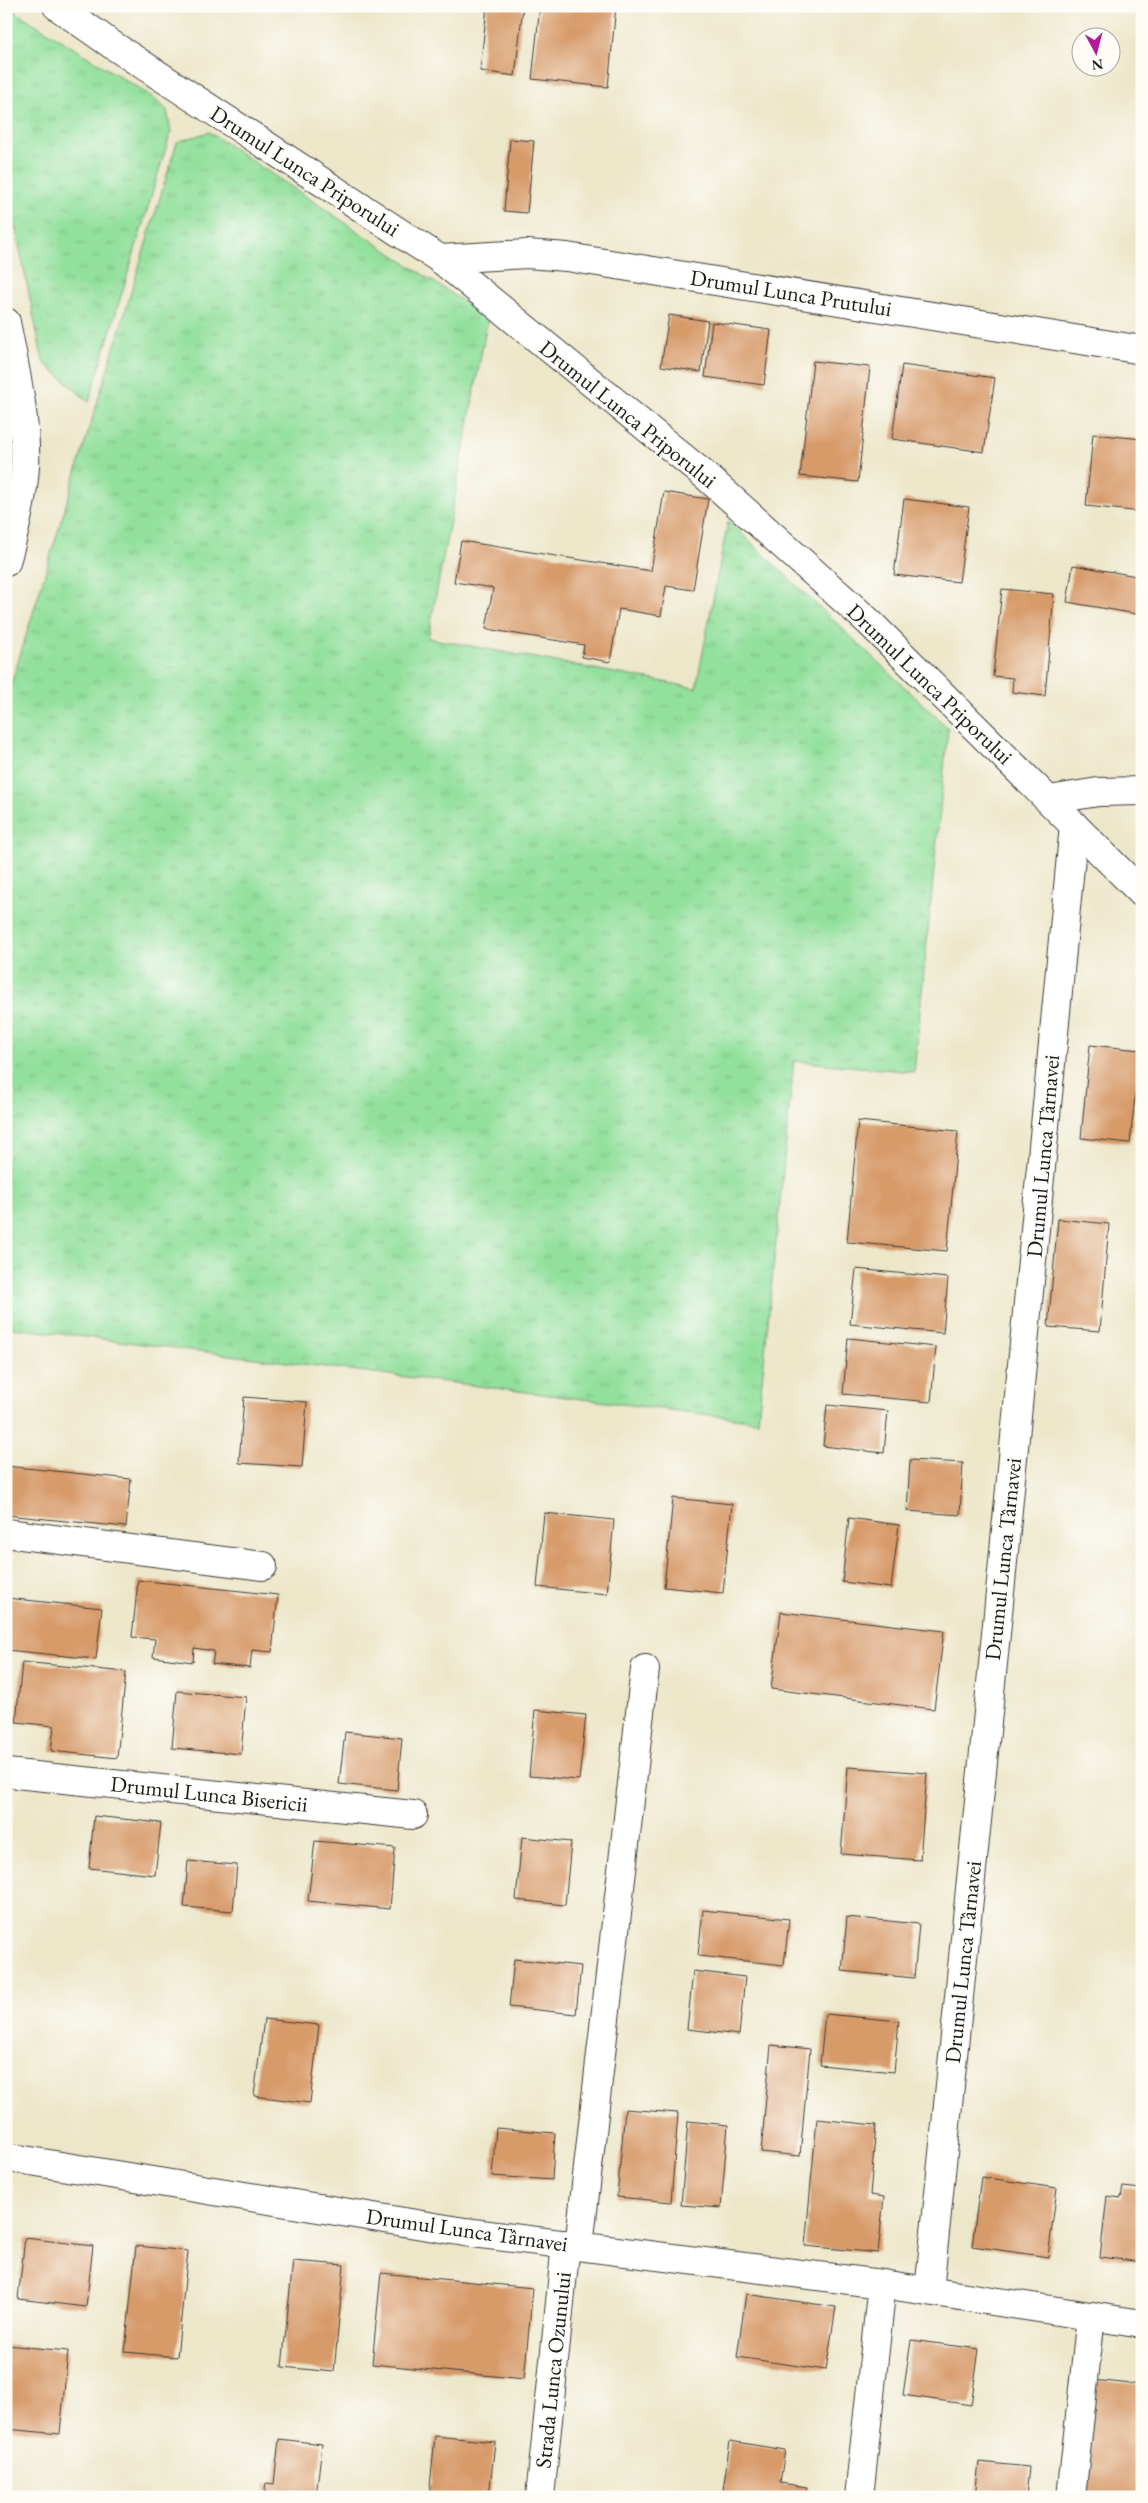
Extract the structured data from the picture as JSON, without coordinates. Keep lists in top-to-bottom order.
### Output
{
  "streets": {
    "street": [
      "Drumul Lunca Priporului",
      "Drumul Lunca Prutului",
      "Drumul Lunca Târnavei",
      "Drumul Lunca Bisericii",
      "Strada Lunca Ozunului"
    ]
  },
  "crossings": [
    ["Drumul Lunca Priporului", "Drumul Lunca Prutului"],
    ["Drumul Lunca Priporului", "Drumul Lunca Târnavei"],
    ["Drumul Lunca Târnavei", "Strada Lunca Ozunului"]
  ],
  "north": "bottom"
}
